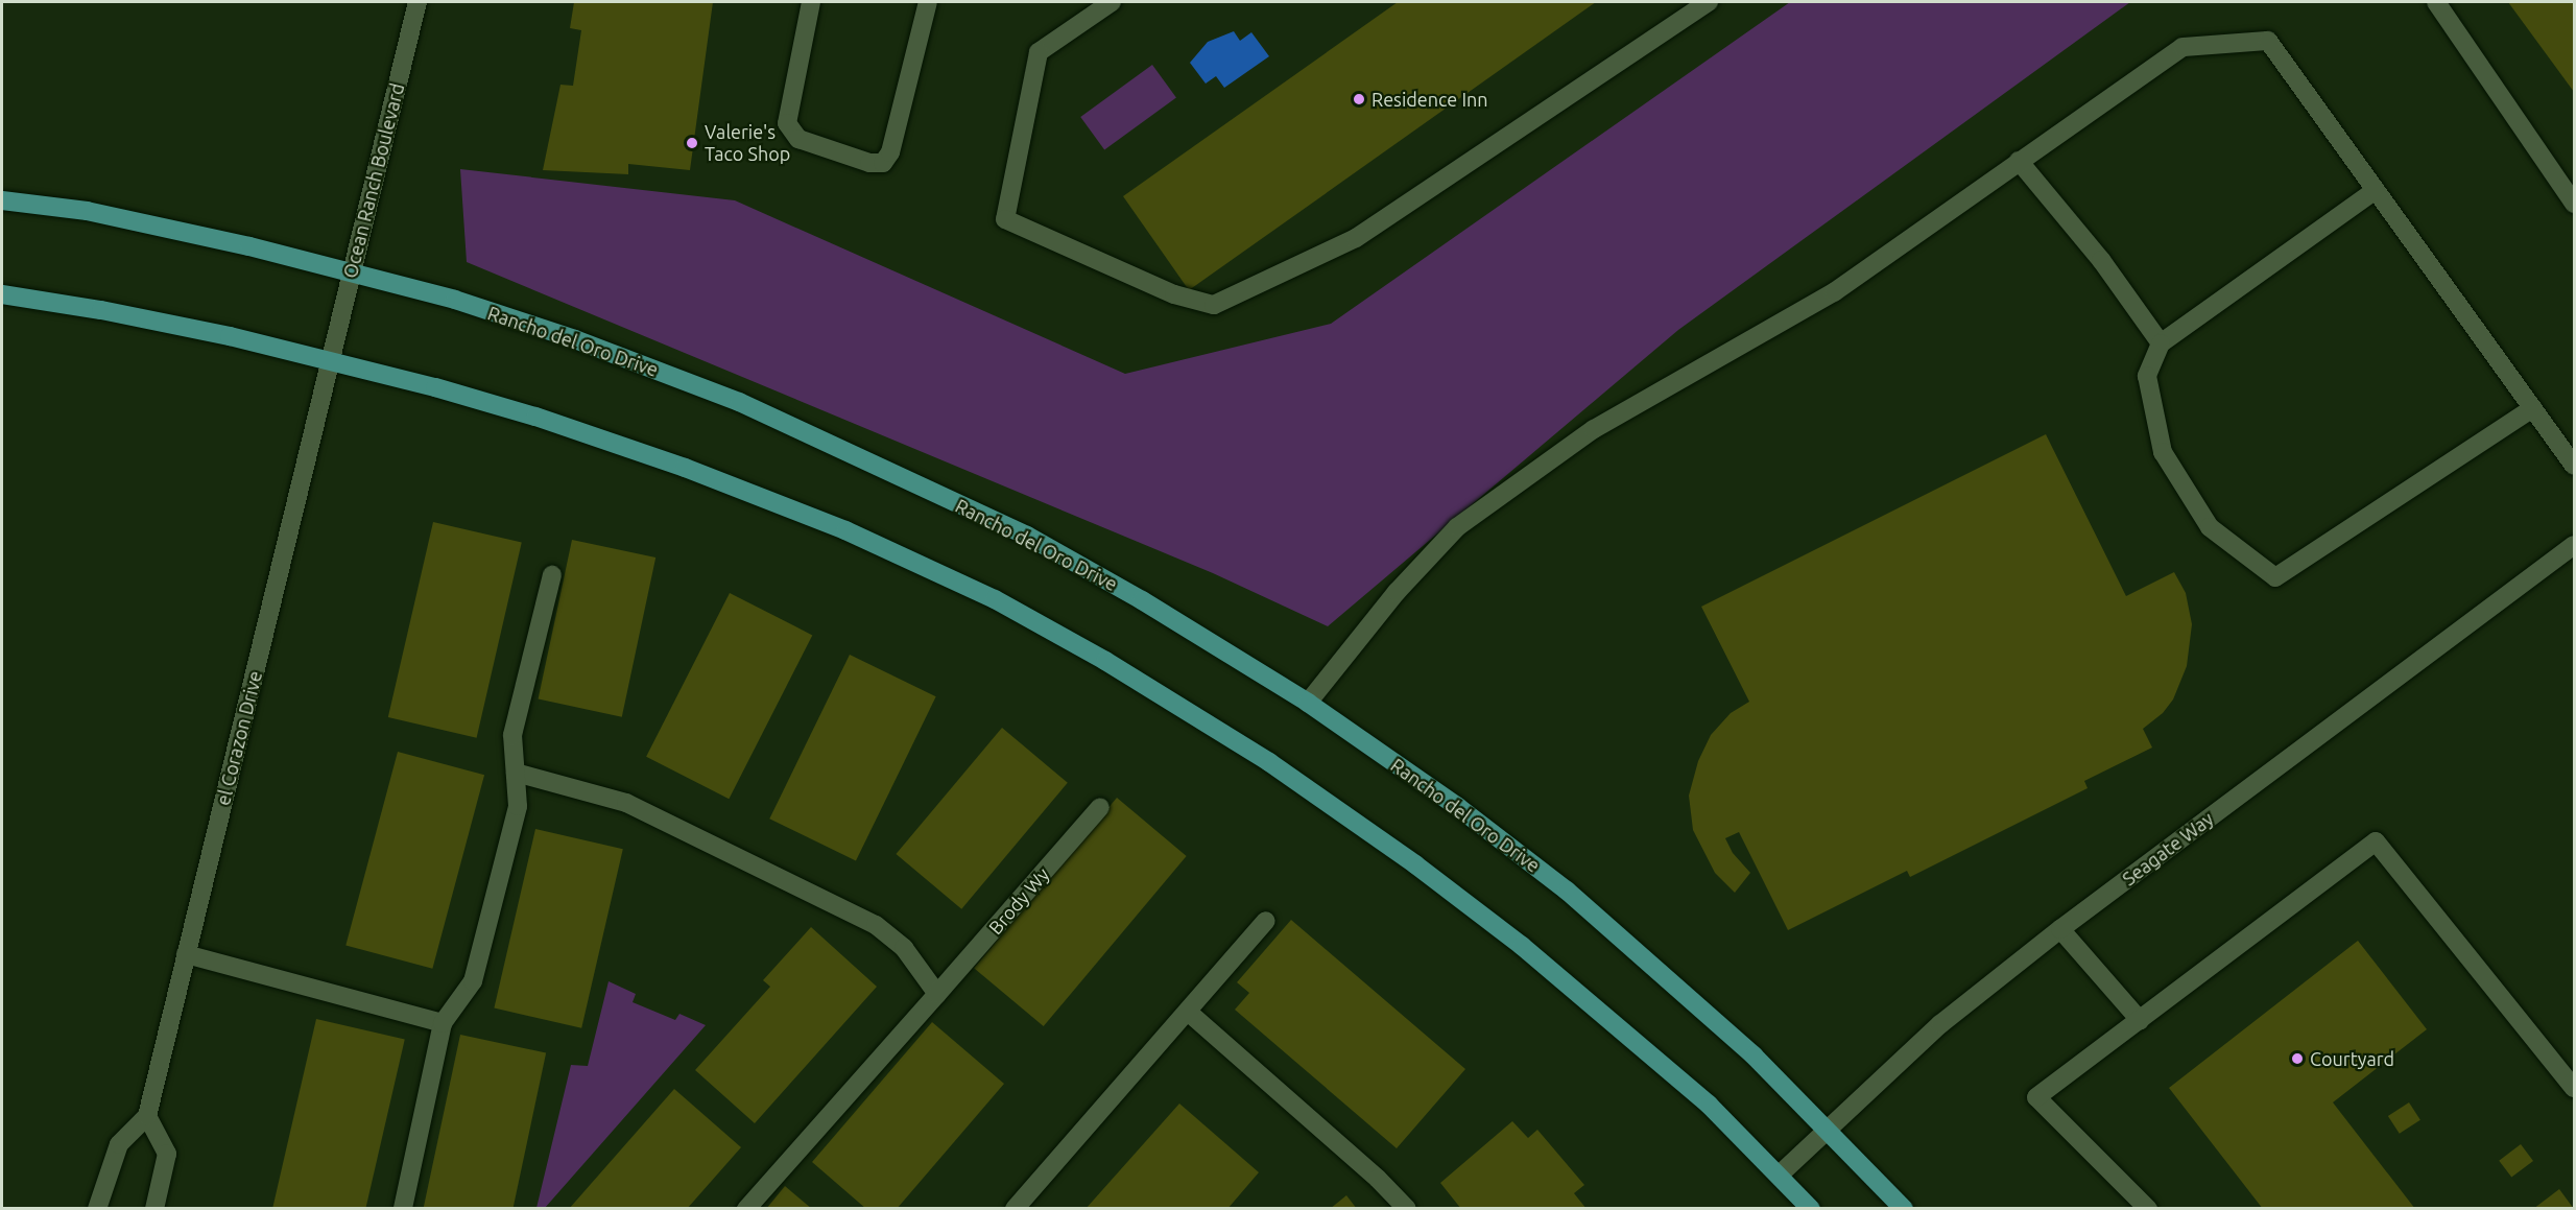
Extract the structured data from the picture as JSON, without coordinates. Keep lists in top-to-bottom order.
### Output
{
  "streets": {
    "main road": ["Rancho del Oro Drive"],
    "street": [
      "Ocean Ranch Boulevard",
      "el Corazon Drive",
      "Seagate Way",
      "Brody Wy"
    ]
  },
  "crossings": [
    ["Ocean Ranch Boulevard", "Rancho del Oro Drive"],
    ["Ocean Ranch Boulevard", "el Corazon Drive"],
    ["Rancho del Oro Drive", "Seagate Way"]
  ],
  "places": ["Residence Inn", "Valerie's Taco Shop", "Courtyard"]
}
